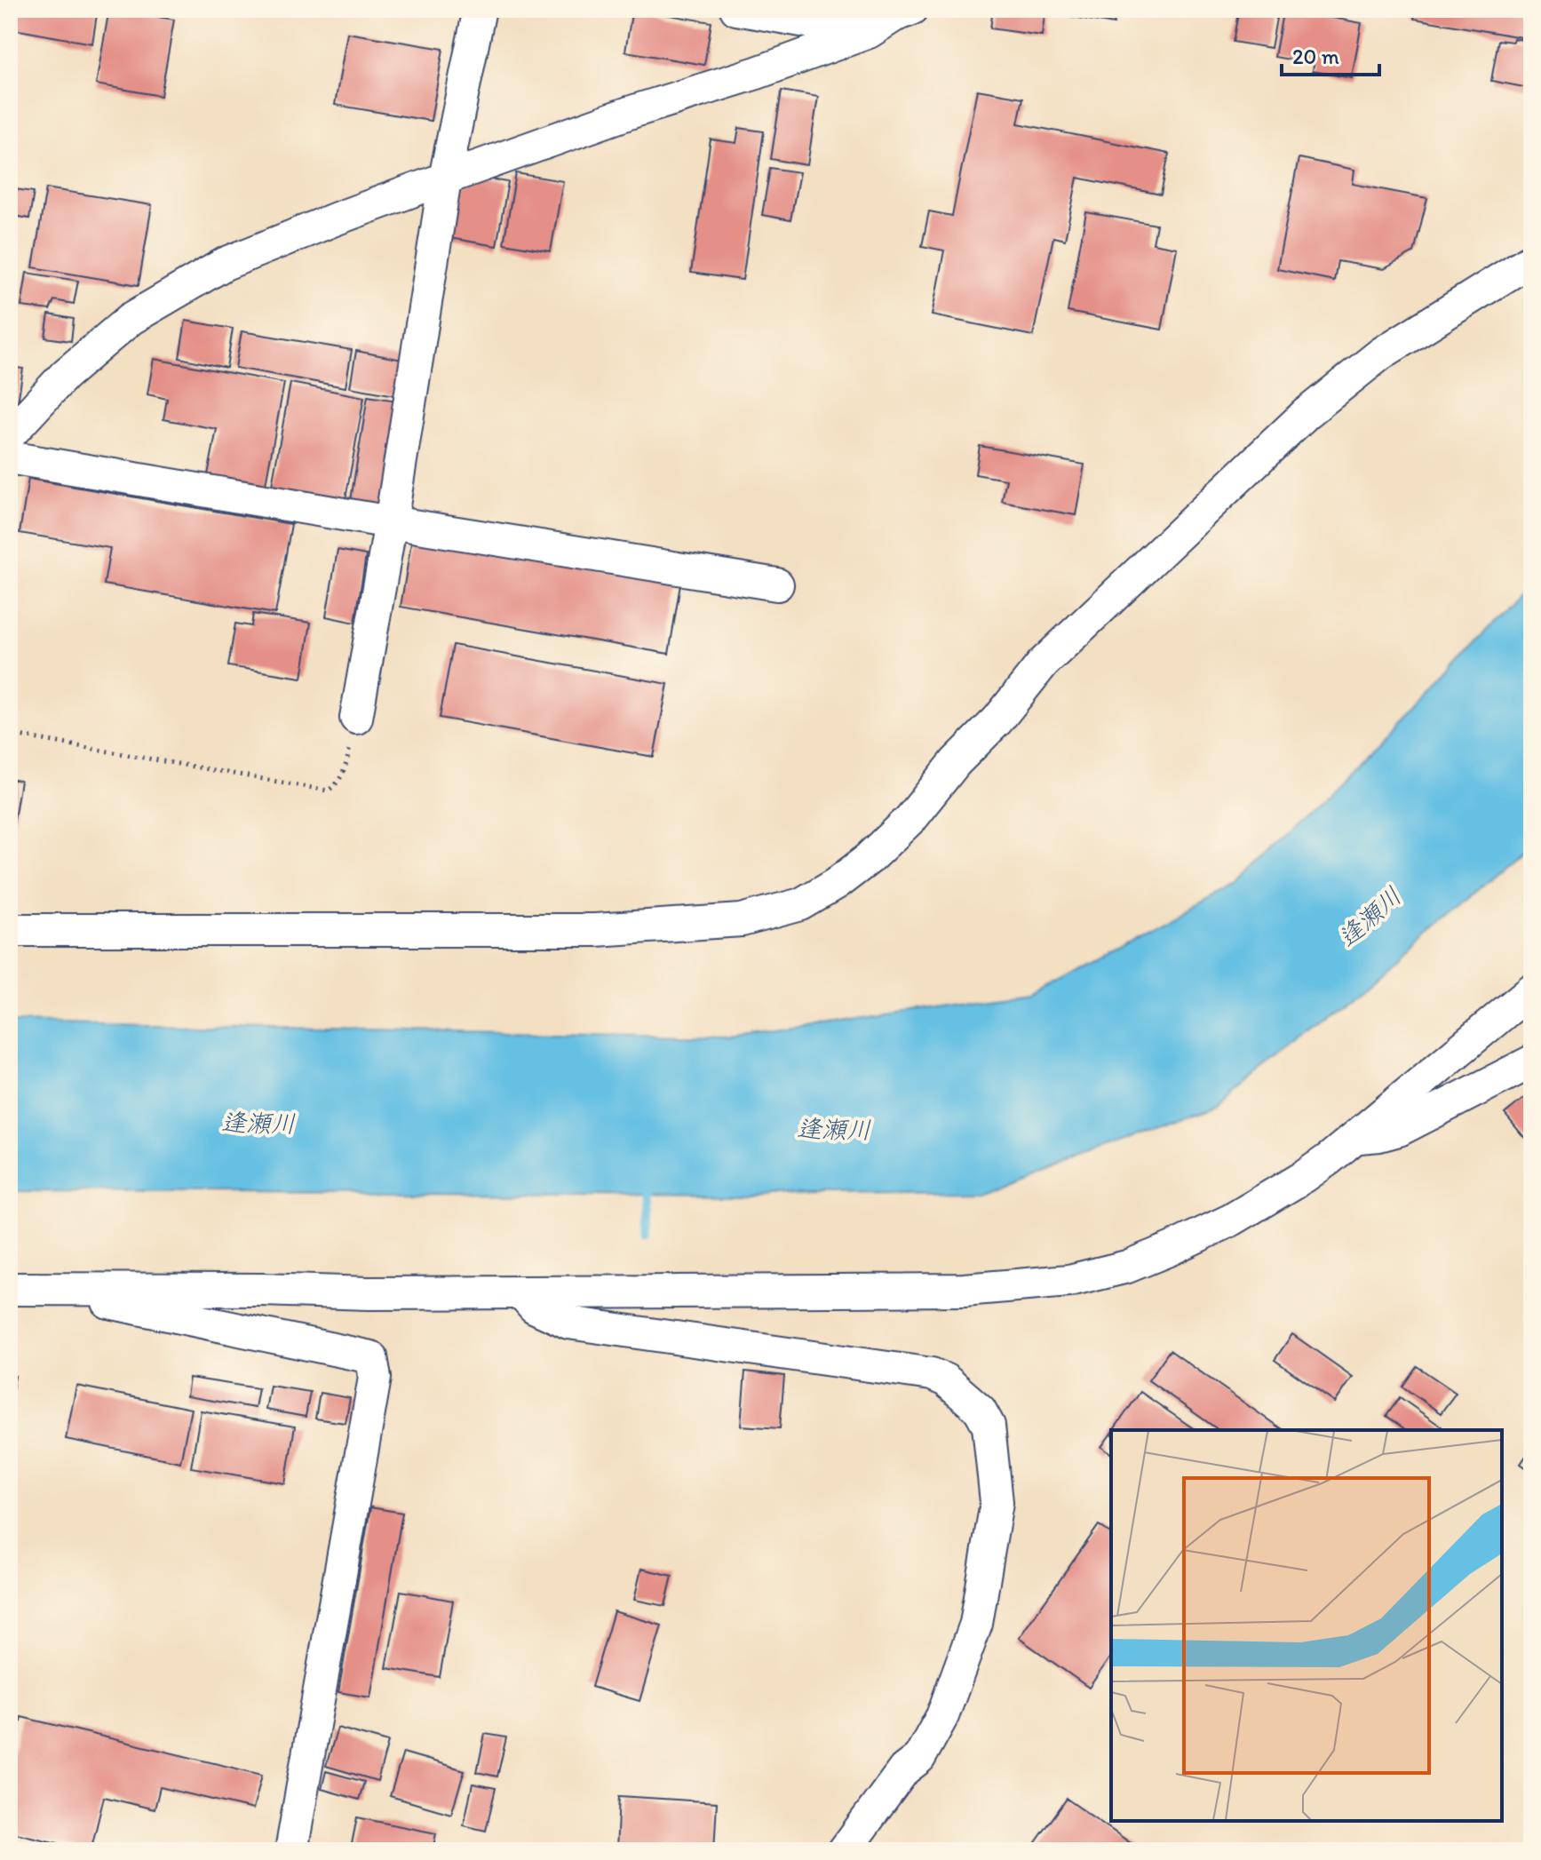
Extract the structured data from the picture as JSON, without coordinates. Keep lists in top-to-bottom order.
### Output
{
  "water": ["逢瀬川"],
  "scale_bar": "20 m"
}
